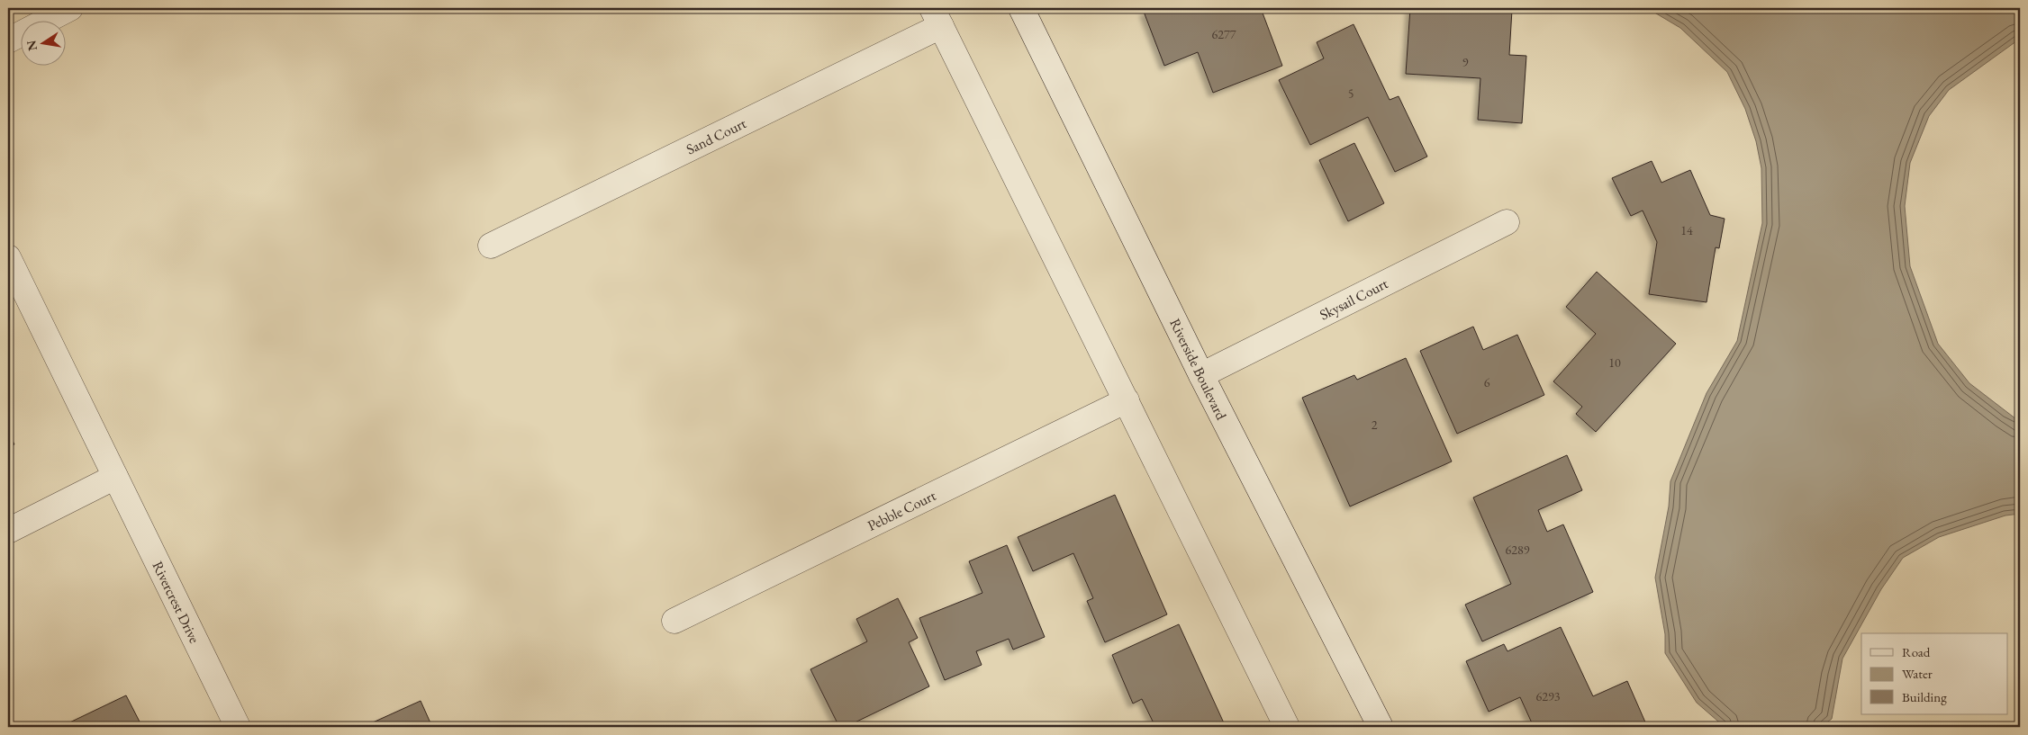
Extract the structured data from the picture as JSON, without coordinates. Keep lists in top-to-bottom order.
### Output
{
  "streets": {
    "street": [
      "Sand Court",
      "Skysail Court",
      "Riverside Boulevard",
      "Pebble Court",
      "Rivercrest Drive"
    ]
  },
  "crossings": [
    ["Skysail Court", "Riverside Boulevard"]
  ],
  "house_numbers": [
    "6277",
    "9",
    "5",
    "14",
    "10",
    "6",
    "2",
    "6289",
    "6293"
  ],
  "legend": ["Road", "Water", "Building"],
  "north": "left"
}
